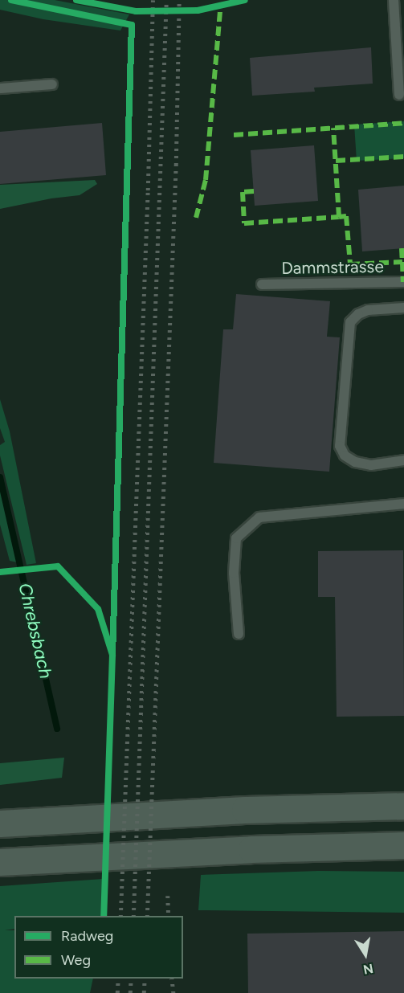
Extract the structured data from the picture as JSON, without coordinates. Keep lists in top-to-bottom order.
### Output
{
  "streets": {
    "lane": ["Dammstrasse"]
  },
  "water": ["Chrebsbach"],
  "legend": ["Radweg", "Weg"],
  "north": "bottom"
}
